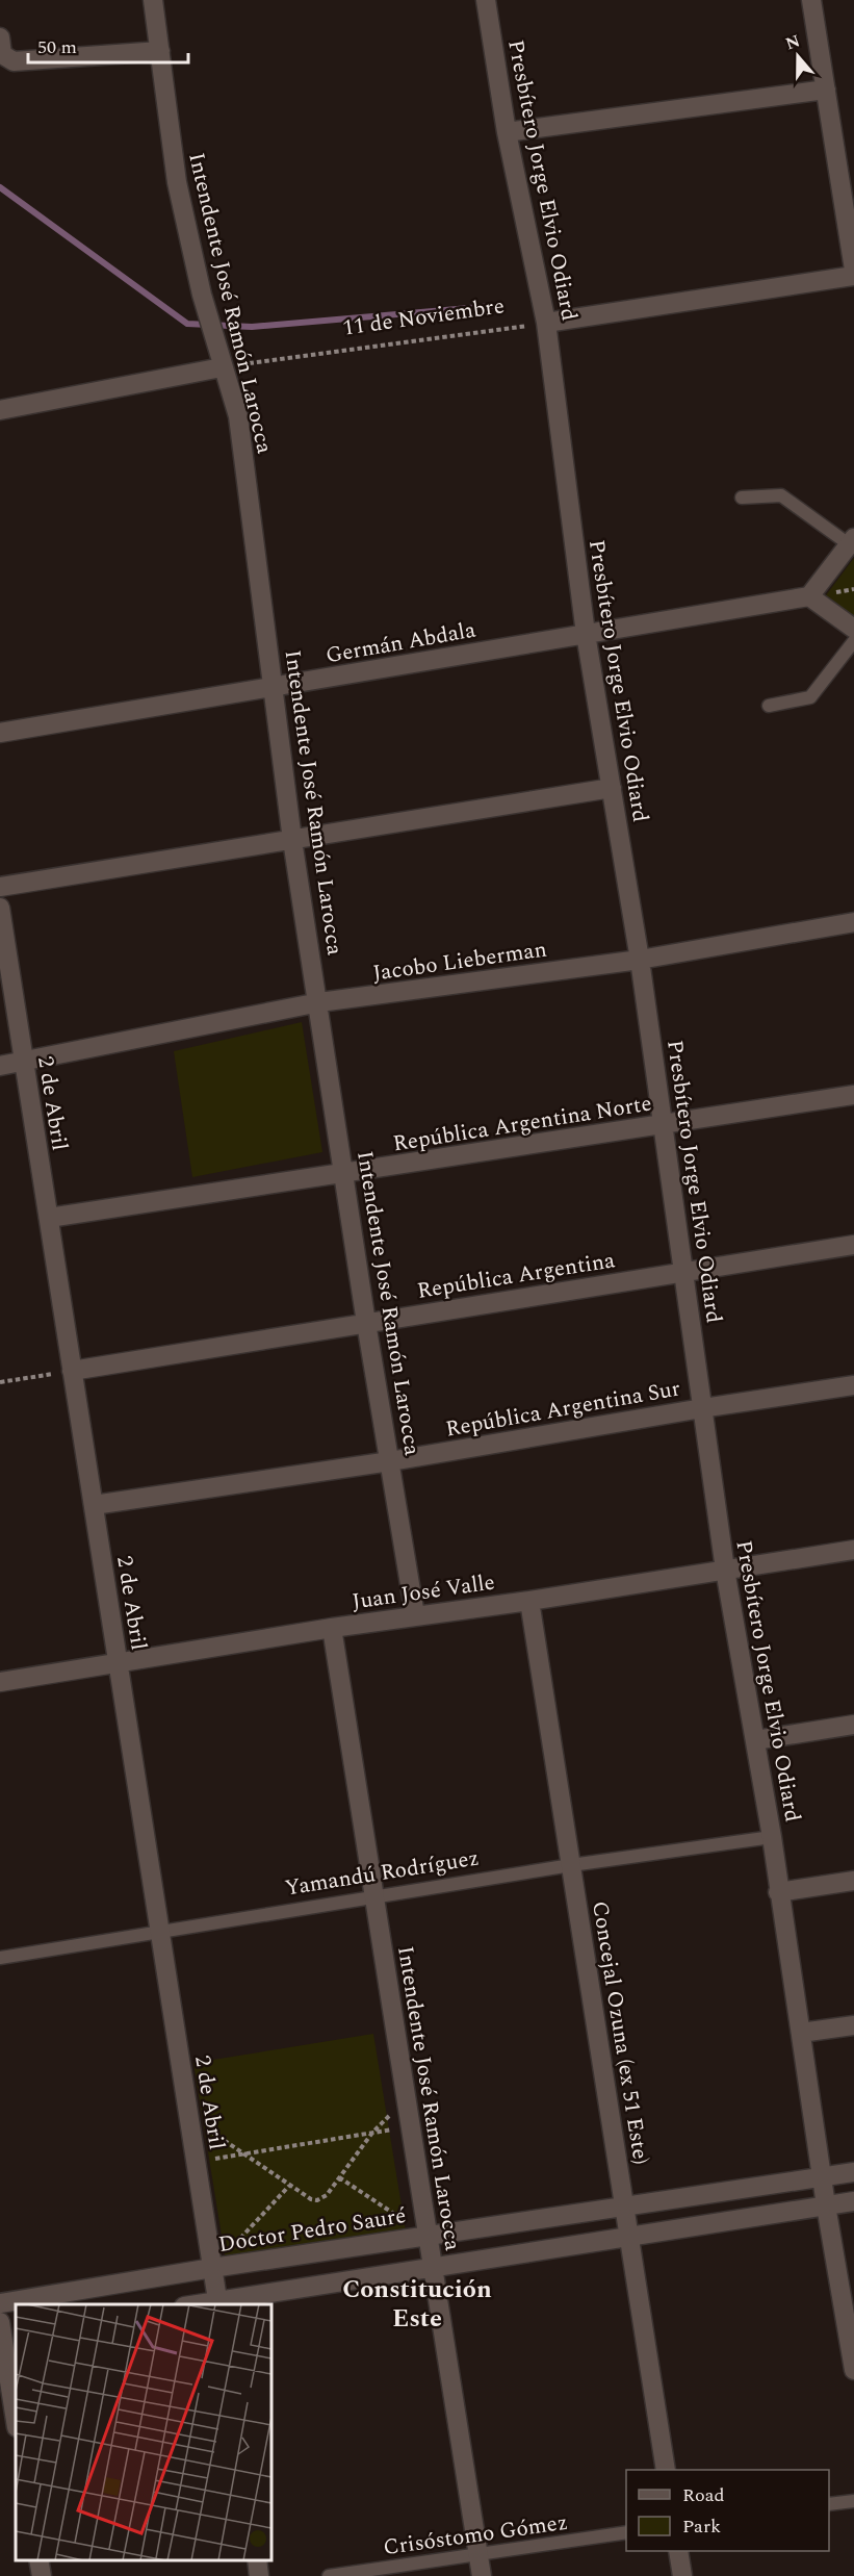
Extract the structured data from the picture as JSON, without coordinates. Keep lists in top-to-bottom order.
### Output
{
  "streets": {
    "street": [
      "Presbítero Jorge Elvio Odiard",
      "Intendente José Ramón Larocca",
      "Germán Abdala",
      "Jacobo Lieberman",
      "2 de Abril",
      "República Argentina Norte",
      "República Argentina",
      "República Argentina Sur",
      "Juan José Valle",
      "Concejal Ozuna (ex 51 Este)",
      "Doctor Pedro Sauré"
    ],
    "lane": ["Yamandú Rodríguez", "Crisóstomo Gómez"],
    "path": ["11 de Noviembre"]
  },
  "crossings": [
    ["Presbítero Jorge Elvio Odiard", "11 de Noviembre"],
    ["Presbítero Jorge Elvio Odiard", "Germán Abdala"],
    ["Presbítero Jorge Elvio Odiard", "Jacobo Lieberman"],
    ["Presbítero Jorge Elvio Odiard", "República Argentina Norte"],
    ["Presbítero Jorge Elvio Odiard", "República Argentina"],
    ["Presbítero Jorge Elvio Odiard", "República Argentina Sur"],
    ["Presbítero Jorge Elvio Odiard", "Juan José Valle"],
    ["Presbítero Jorge Elvio Odiard", "Yamandú Rodríguez"],
    ["Presbítero Jorge Elvio Odiard", "Doctor Pedro Sauré"],
    ["Intendente José Ramón Larocca", "11 de Noviembre"],
    ["Intendente José Ramón Larocca", "Germán Abdala"],
    ["Intendente José Ramón Larocca", "Jacobo Lieberman"],
    ["Intendente José Ramón Larocca", "República Argentina Norte"],
    ["Intendente José Ramón Larocca", "República Argentina"],
    ["Intendente José Ramón Larocca", "República Argentina Sur"],
    ["Intendente José Ramón Larocca", "Juan José Valle"],
    ["Intendente José Ramón Larocca", "Yamandú Rodríguez"],
    ["Intendente José Ramón Larocca", "Doctor Pedro Sauré"],
    ["Intendente José Ramón Larocca", "Crisóstomo Gómez"],
    ["Jacobo Lieberman", "2 de Abril"],
    ["2 de Abril", "República Argentina Norte"],
    ["2 de Abril", "República Argentina"],
    ["2 de Abril", "República Argentina Sur"],
    ["2 de Abril", "Juan José Valle"],
    ["2 de Abril", "Yamandú Rodríguez"],
    ["2 de Abril", "Doctor Pedro Sauré"],
    ["Juan José Valle", "Concejal Ozuna (ex 51 Este)"],
    ["Yamandú Rodríguez", "Concejal Ozuna (ex 51 Este)"],
    ["Concejal Ozuna (ex 51 Este)", "Doctor Pedro Sauré"]
  ],
  "districts": ["Constitución Este"],
  "legend": ["Road", "Park"],
  "scale_bar": "50 m",
  "north": "top"
}
